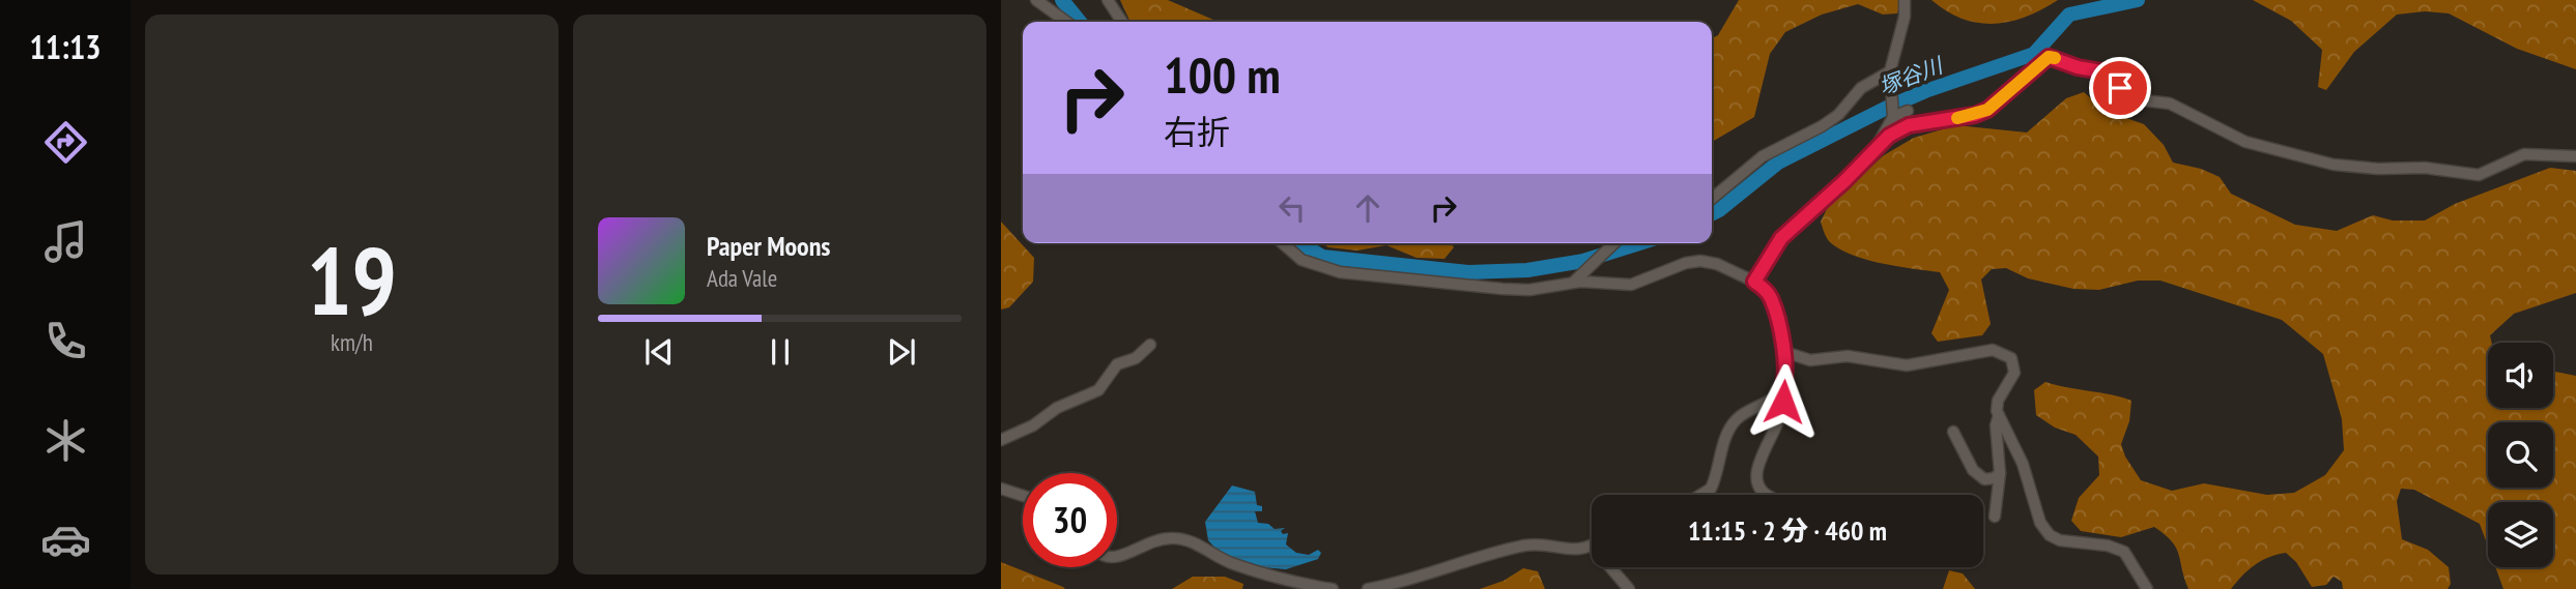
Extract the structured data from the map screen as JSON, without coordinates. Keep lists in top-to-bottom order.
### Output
{
  "water": ["塚谷川"],
  "page": {
    "tabs": "11:13",
    "tile": ["19", "km/h"],
    "turn": ["100 m", "右折"],
    "song": ["Paper Moons", "Ada Vale"],
    "limit": "30",
    "trip": "11:15 · 2 分 · 460 m"
  }
}
